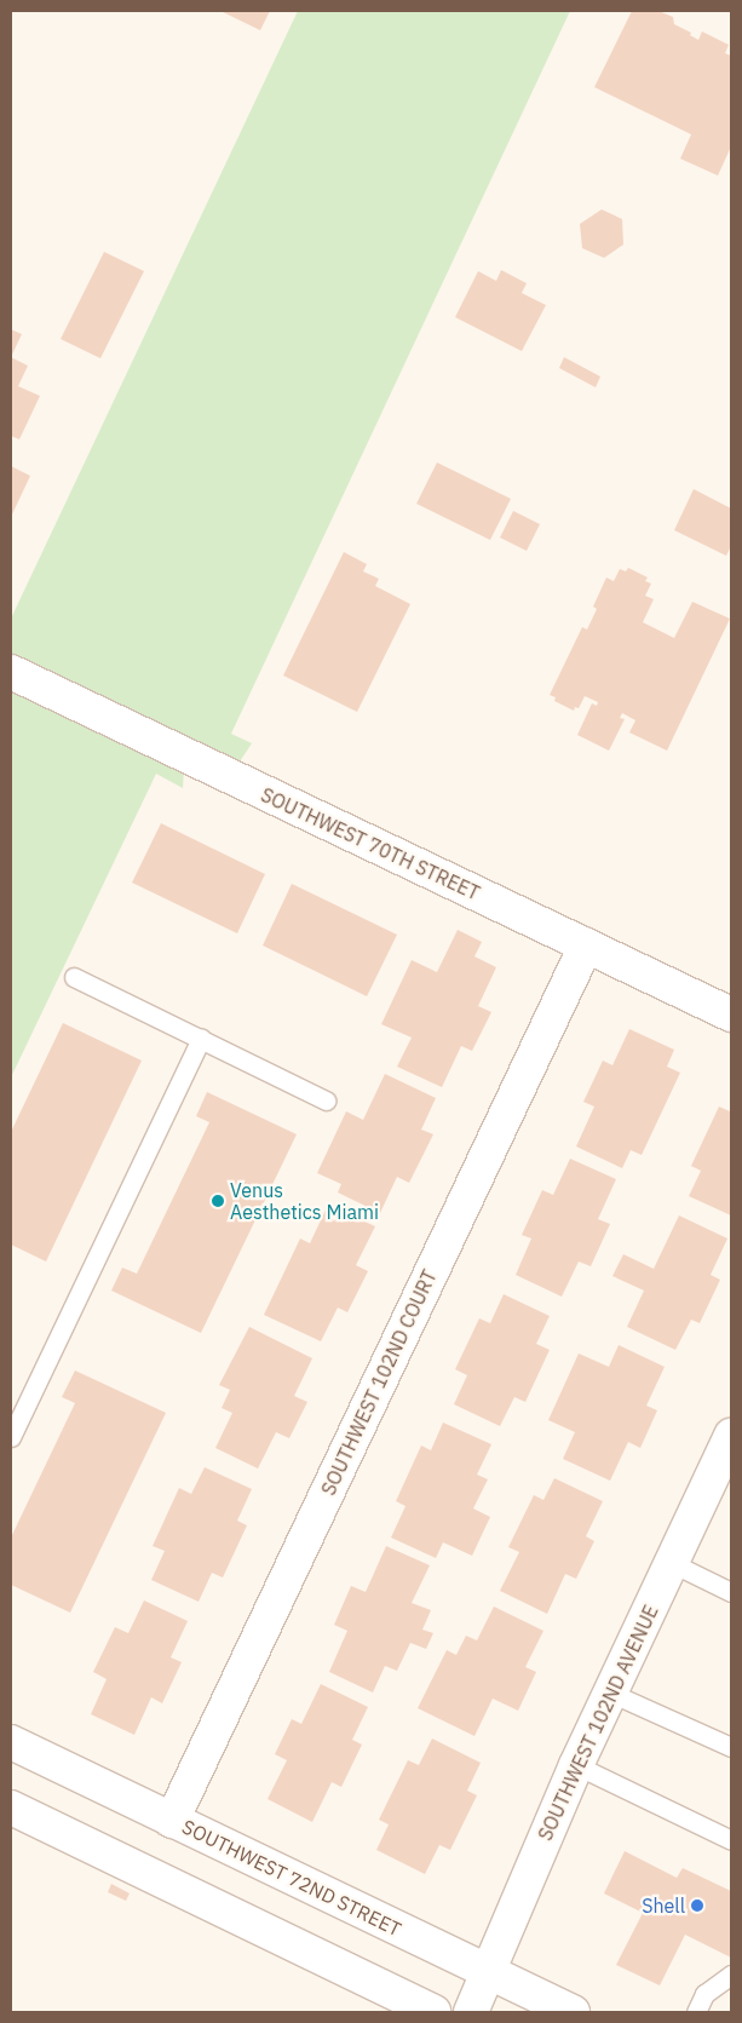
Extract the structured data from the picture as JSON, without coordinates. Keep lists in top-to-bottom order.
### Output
{
  "streets": {
    "street": [
      "SOUTHWEST 70TH STREET",
      "SOUTHWEST 102ND COURT",
      "SOUTHWEST 102ND AVENUE",
      "SOUTHWEST 72ND STREET"
    ]
  },
  "crossings": [
    ["SOUTHWEST 70TH STREET", "SOUTHWEST 102ND COURT"],
    ["SOUTHWEST 102ND COURT", "SOUTHWEST 72ND STREET"],
    ["SOUTHWEST 102ND AVENUE", "SOUTHWEST 72ND STREET"]
  ],
  "places": ["Venus Aesthetics Miami", "Shell"]
}
